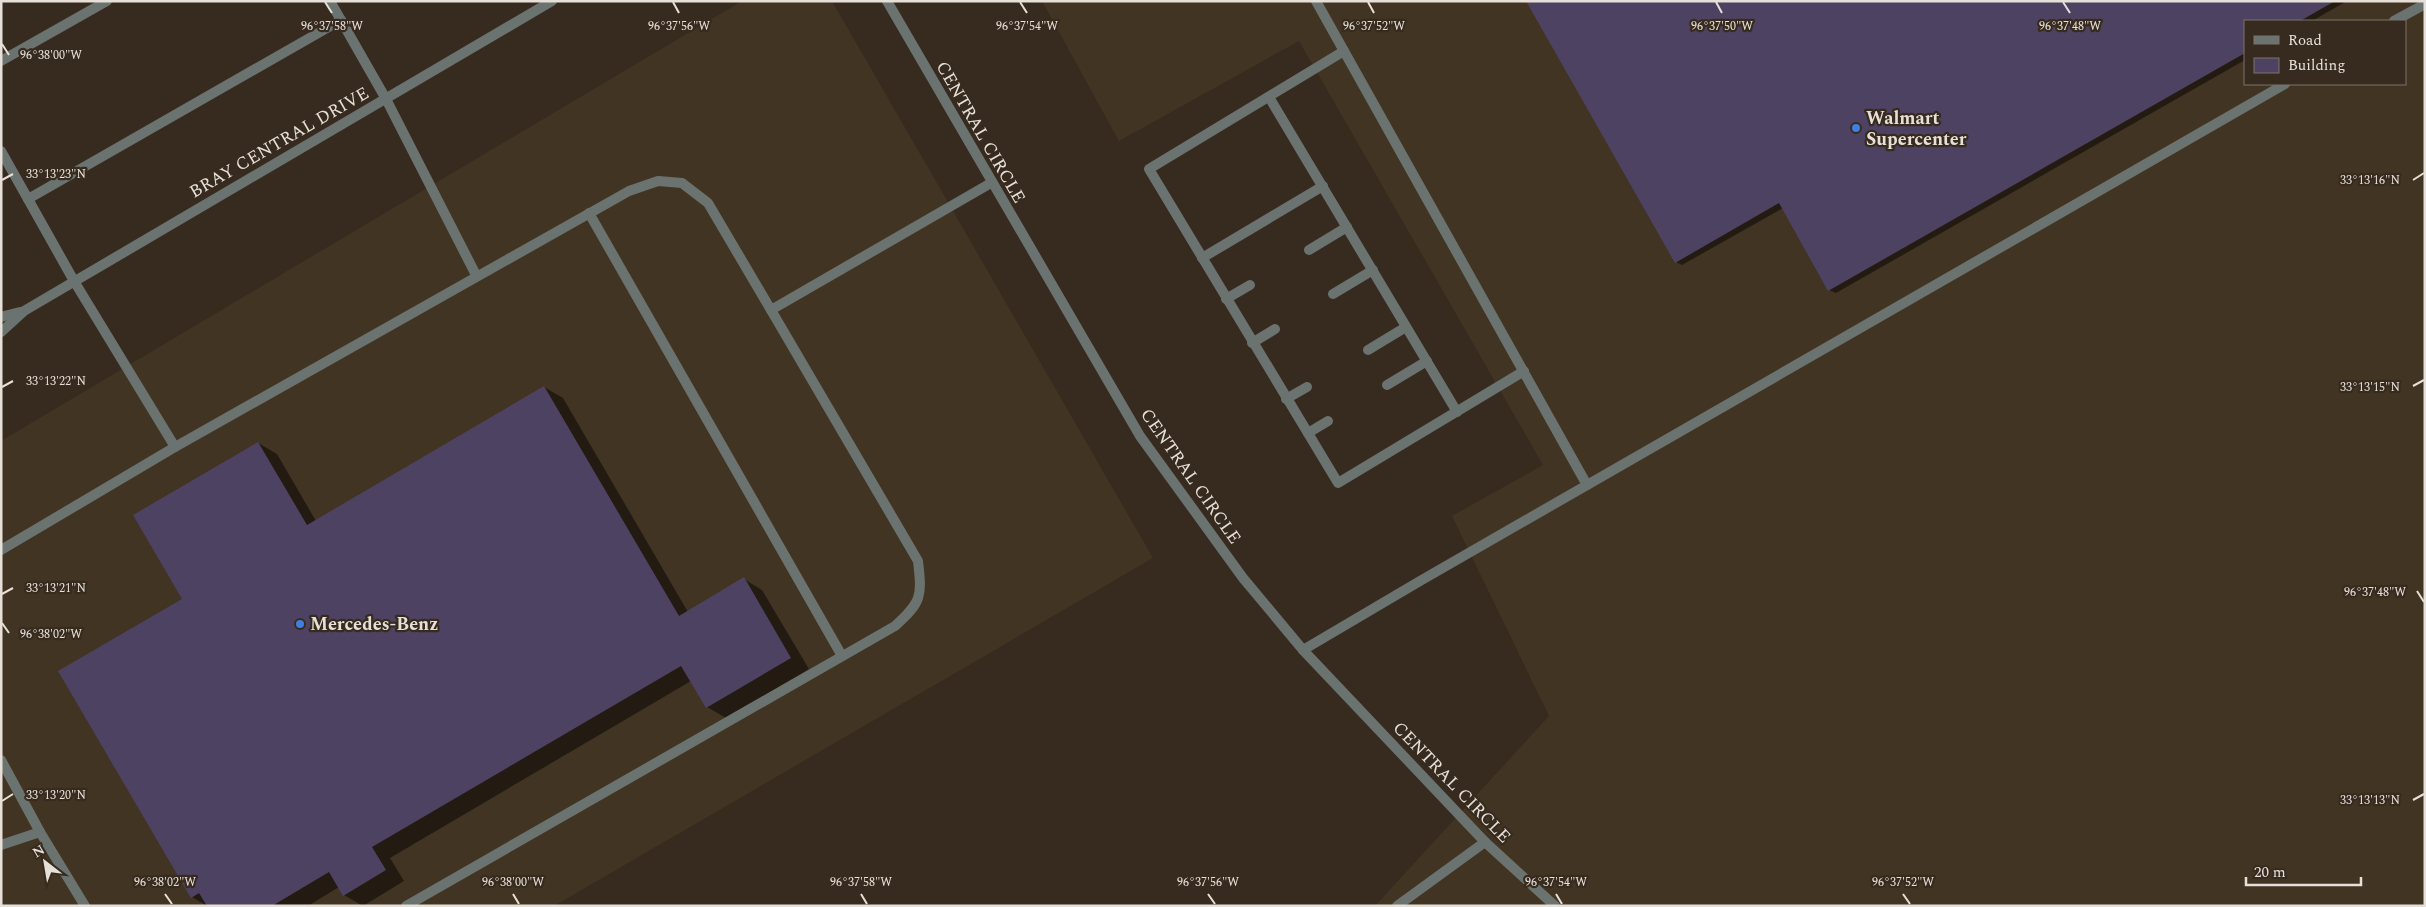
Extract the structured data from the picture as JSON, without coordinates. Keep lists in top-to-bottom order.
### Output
{
  "streets": {
    "street": ["CENTRAL CIRCLE", "BRAY CENTRAL DRIVE"]
  },
  "places": ["Walmart Supercenter", "Mercedes-Benz"],
  "legend": ["Road", "Building"],
  "scale_bar": "20 m",
  "north": "top left",
  "coordinates": [
    "96°37'58\"W",
    "96°37'56\"W",
    "96°37'54\"W",
    "96°37'52\"W",
    "96°37'50\"W",
    "96°37'48\"W",
    "96°38'00\"W",
    "33°13'23\"N",
    "33°13'16\"N",
    "33°13'22\"N",
    "33°13'15\"N",
    "33°13'21\"N",
    "96°38'02\"W",
    "33°13'20\"N",
    "33°13'13\"N"
  ]
}
